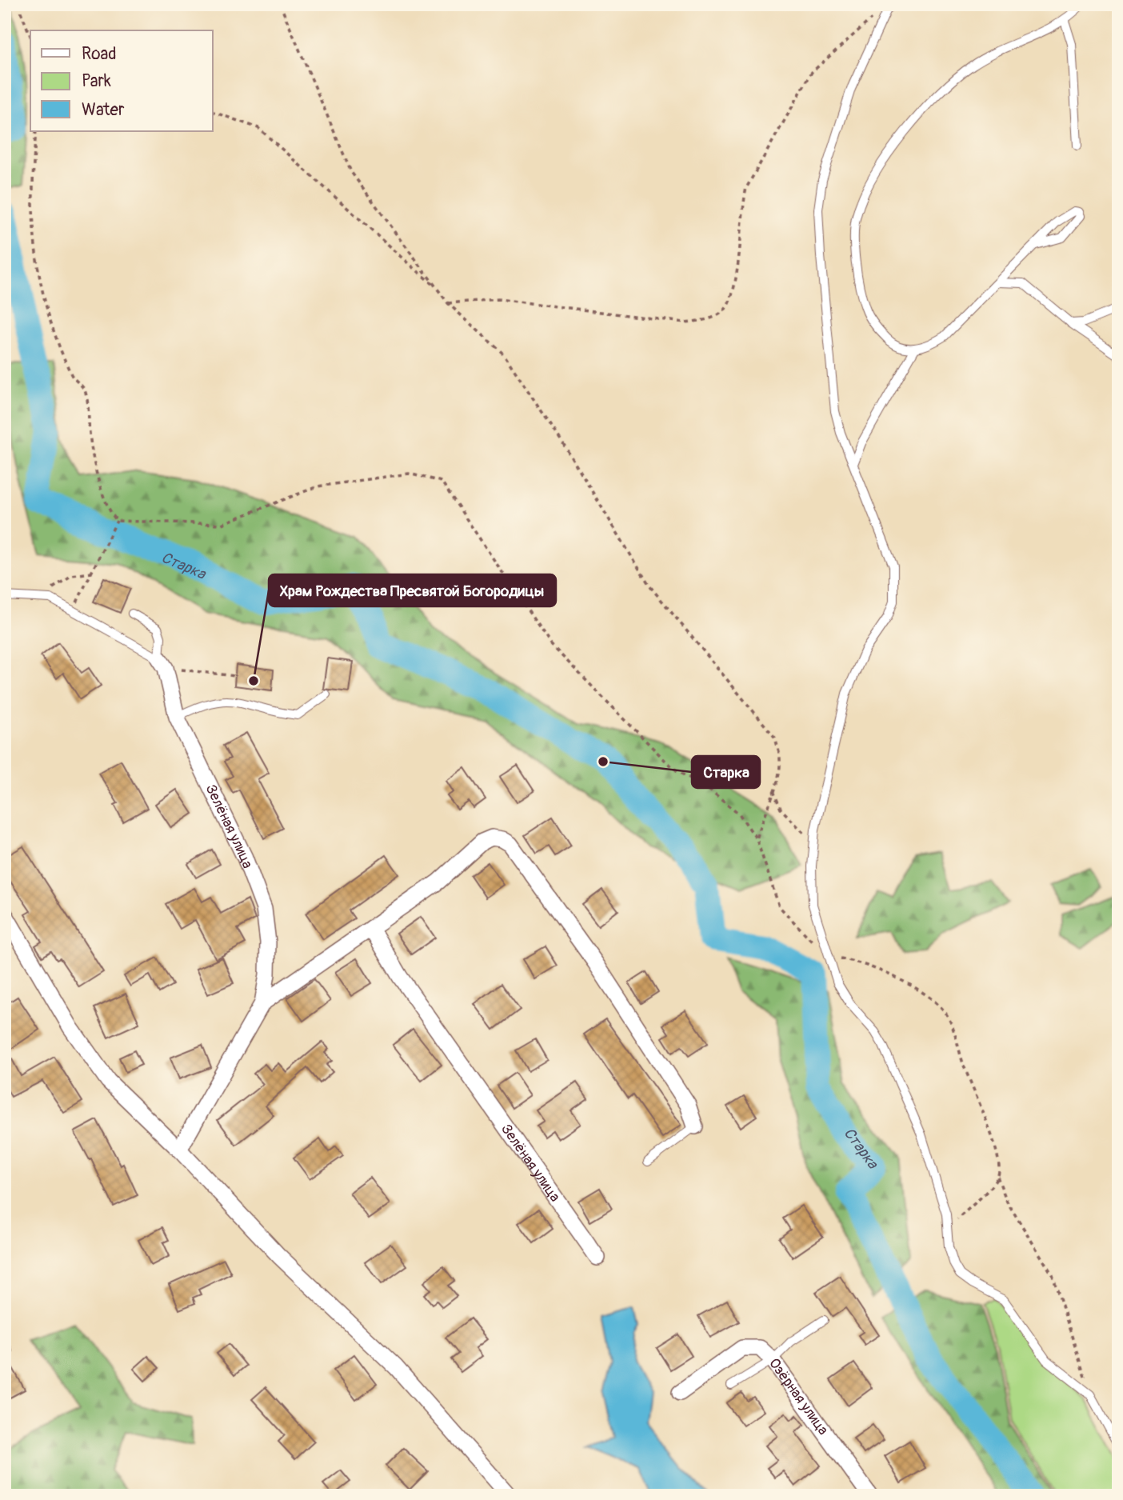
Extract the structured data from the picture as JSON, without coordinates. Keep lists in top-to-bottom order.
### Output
{
  "streets": {
    "street": ["Зелёная улица", "Озёрная улица"]
  },
  "water": ["Старка"],
  "places": ["Храм Рождества Пресвятой Богородицы", "Старка"],
  "legend": ["Road", "Park", "Water"]
}
